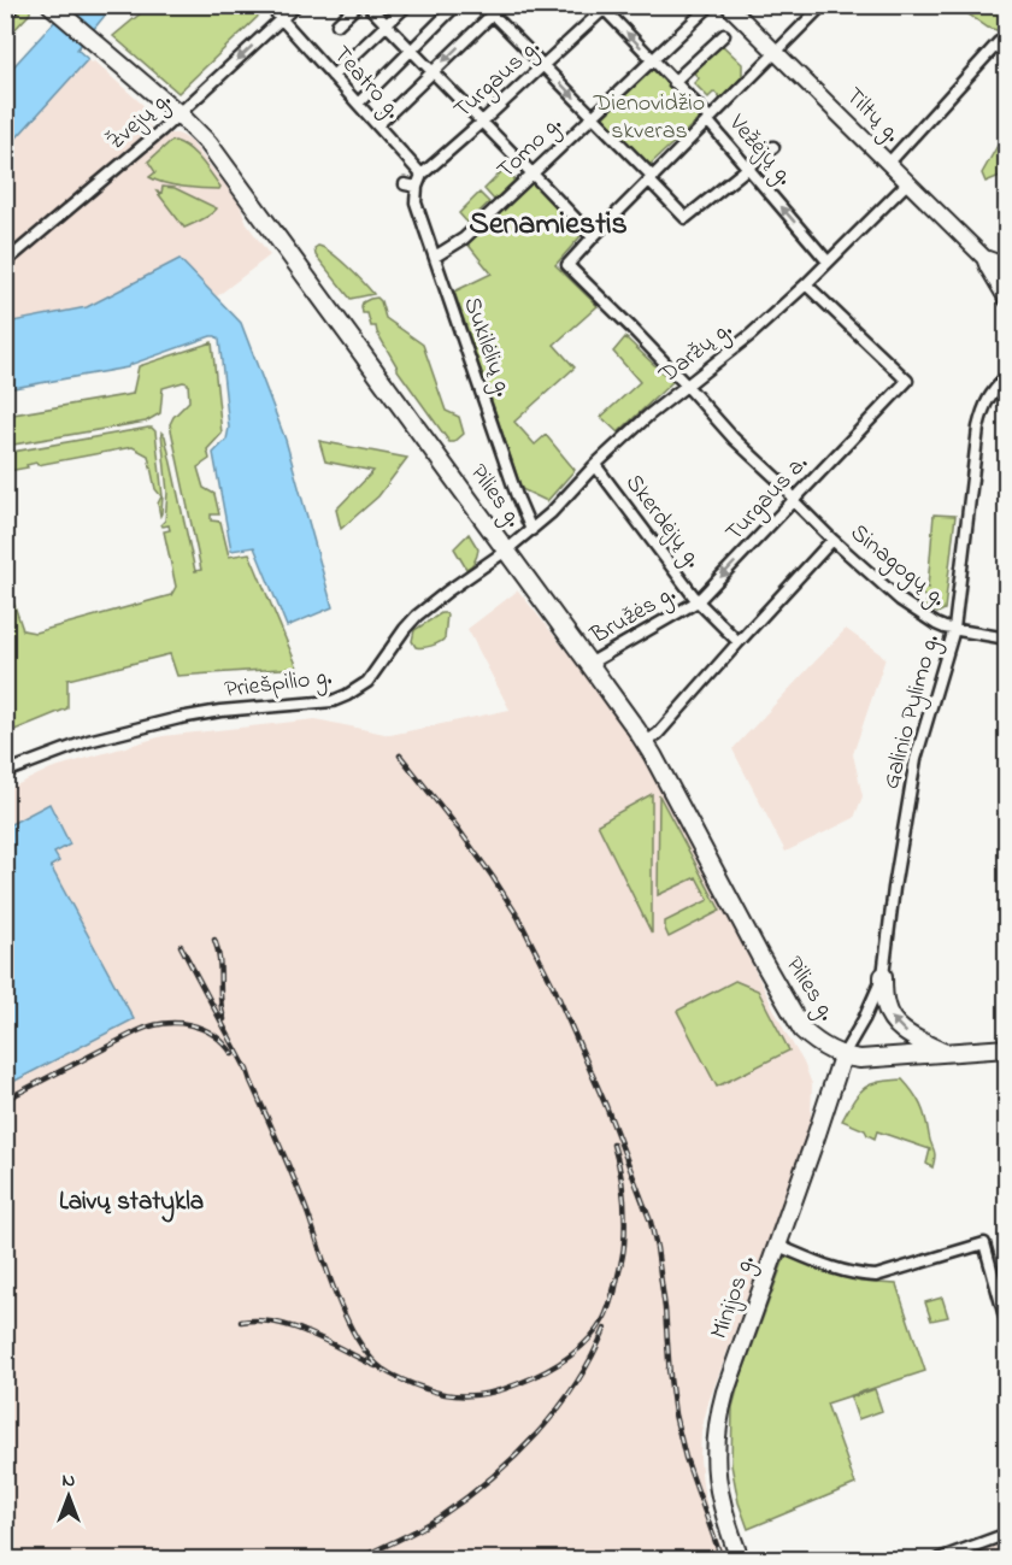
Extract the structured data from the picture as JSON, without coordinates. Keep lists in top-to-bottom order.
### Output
{
  "streets": {
    "main road": ["Pilies g.", "Minijos g."],
    "street": [
      "Turgaus g.",
      "Teatro g.",
      "Tiltų g.",
      "Žvejų g.",
      "Tomo g.",
      "Vežėjų g.",
      "Sukilėlių g.",
      "Daržų g.",
      "Turgaus a.",
      "Skerdėjų g.",
      "Sinagogų g.",
      "Bružės g.",
      "Priešpilio g.",
      "Galinio Pylimo g."
    ]
  },
  "crossings": [
    ["Turgaus g.", "Teatro g."],
    ["Turgaus g.", "Vežėjų g."],
    ["Turgaus g.", "Sukilėlių g."],
    ["Teatro g.", "Žvejų g."],
    ["Tiltų g.", "Daržų g."],
    ["Žvejų g.", "Pilies g."],
    ["Tomo g.", "Vežėjų g."],
    ["Tomo g.", "Sukilėlių g."],
    ["Vežėjų g.", "Daržų g."],
    ["Sukilėlių g.", "Daržų g."],
    ["Daržų g.", "Pilies g."],
    ["Daržų g.", "Turgaus a."],
    ["Daržų g.", "Skerdėjų g."],
    ["Daržų g.", "Sinagogų g."],
    ["Daržų g.", "Priešpilio g."],
    ["Pilies g.", "Bružės g."],
    ["Pilies g.", "Priešpilio g."],
    ["Pilies g.", "Galinio Pylimo g."],
    ["Pilies g.", "Minijos g."],
    ["Turgaus a.", "Skerdėjų g."],
    ["Turgaus a.", "Sinagogų g."],
    ["Turgaus a.", "Bružės g."],
    ["Skerdėjų g.", "Bružės g."],
    ["Sinagogų g.", "Galinio Pylimo g."],
    ["Galinio Pylimo g.", "Minijos g."]
  ],
  "one_way": ["Žvejų g."],
  "districts": ["Senamiestis", "Laivų statykla"],
  "parks": ["Dienovidžio skveras"],
  "north": "top"
}
